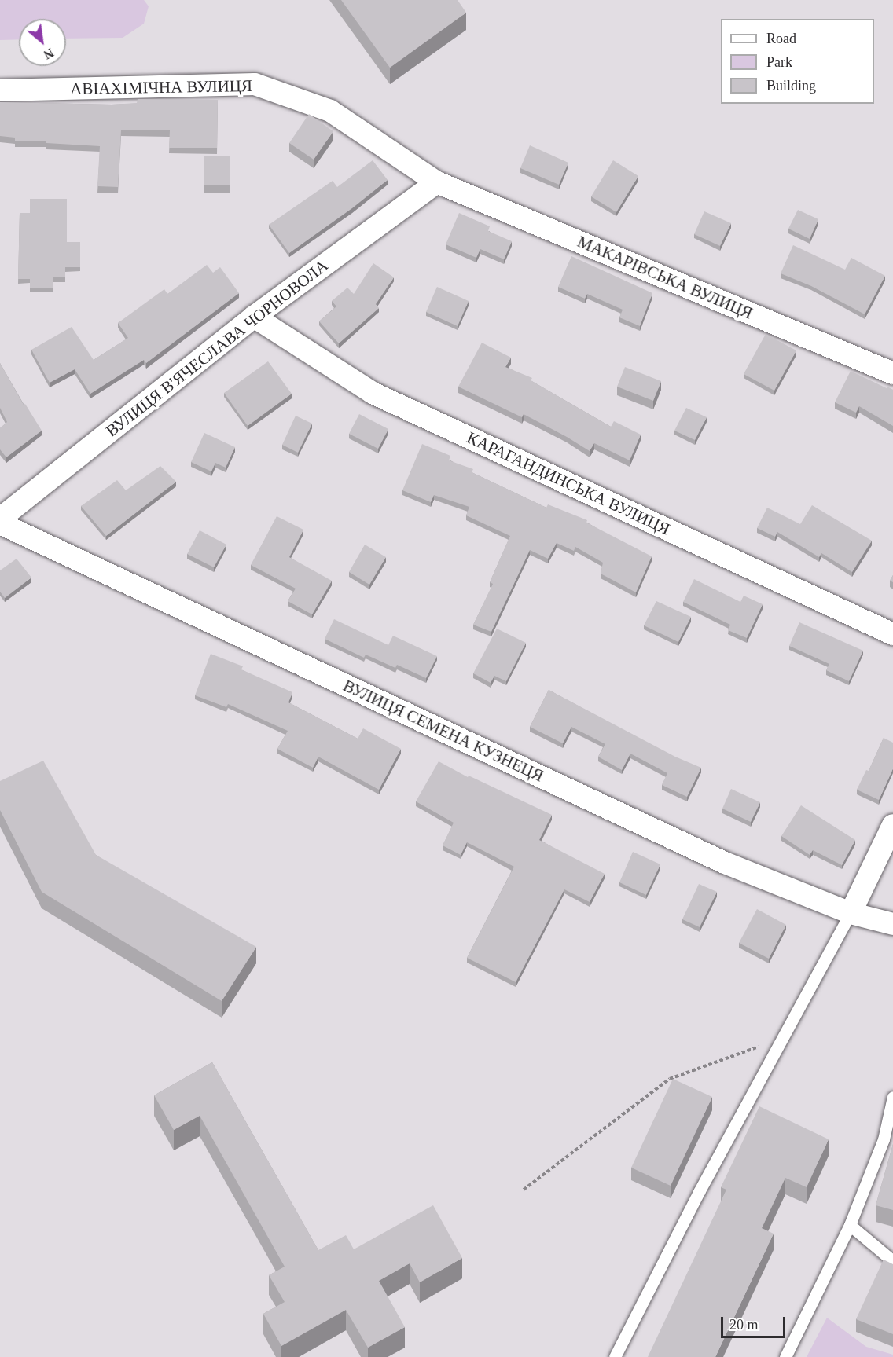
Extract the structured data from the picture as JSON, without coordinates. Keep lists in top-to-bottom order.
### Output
{
  "streets": {
    "street": [
      "АВІАХІМІЧНА ВУЛИЦЯ",
      "МАКАРІВСЬКА ВУЛИЦЯ",
      "ВУЛИЦЯ В'ЯЧЕСЛАВА ЧОРНОВОЛА",
      "КАРАГАНДИНСЬКА ВУЛИЦЯ",
      "ВУЛИЦЯ СЕМЕНА КУЗНЕЦЯ"
    ]
  },
  "crossings": [
    ["АВІАХІМІЧНА ВУЛИЦЯ", "МАКАРІВСЬКА ВУЛИЦЯ"],
    ["АВІАХІМІЧНА ВУЛИЦЯ", "ВУЛИЦЯ В'ЯЧЕСЛАВА ЧОРНОВОЛА"],
    ["МАКАРІВСЬКА ВУЛИЦЯ", "ВУЛИЦЯ В'ЯЧЕСЛАВА ЧОРНОВОЛА"],
    ["ВУЛИЦЯ В'ЯЧЕСЛАВА ЧОРНОВОЛА", "КАРАГАНДИНСЬКА ВУЛИЦЯ"]
  ],
  "legend": ["Road", "Park", "Building"],
  "scale_bar": "20 m",
  "north": "bottom right"
}
